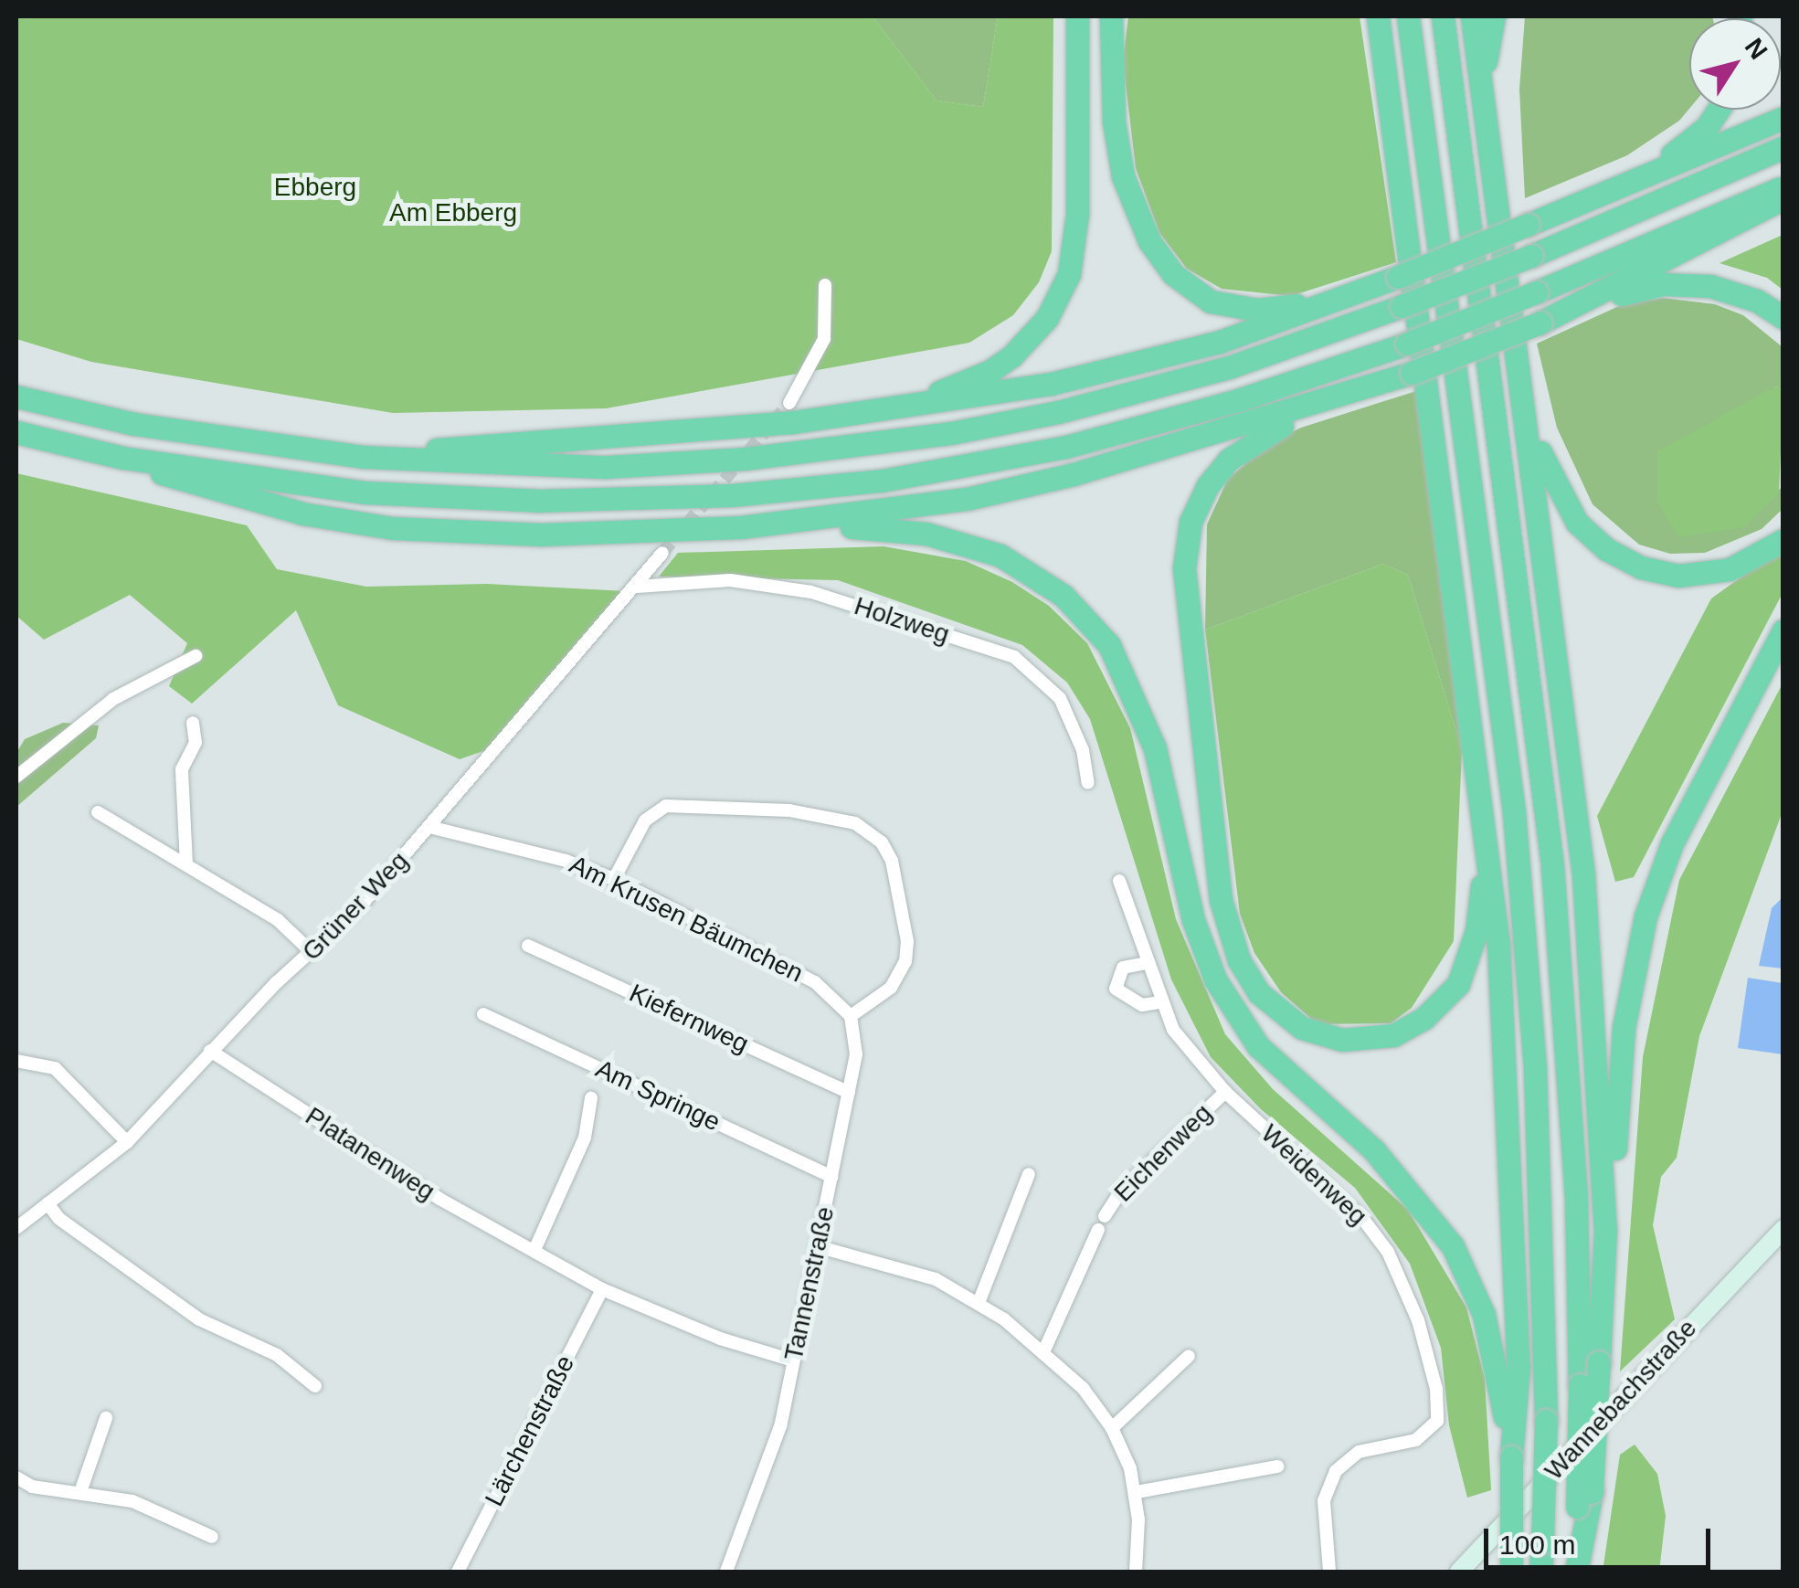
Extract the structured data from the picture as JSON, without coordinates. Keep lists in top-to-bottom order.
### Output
{
  "streets": {
    "main road": ["Wannebachstraße"],
    "street": [
      "Holzweg",
      "Grüner Weg",
      "Am Krusen Bäumchen",
      "Kiefernweg",
      "Am Springe",
      "Eichenweg",
      "Platanenweg",
      "Weidenweg",
      "Tannenstraße",
      "Lärchenstraße"
    ]
  },
  "crossings": [
    ["Holzweg", "Grüner Weg"],
    ["Grüner Weg", "Am Krusen Bäumchen"],
    ["Grüner Weg", "Platanenweg"],
    ["Am Krusen Bäumchen", "Tannenstraße"],
    ["Kiefernweg", "Tannenstraße"],
    ["Am Springe", "Tannenstraße"],
    ["Eichenweg", "Weidenweg"],
    ["Platanenweg", "Tannenstraße"],
    ["Platanenweg", "Lärchenstraße"]
  ],
  "parks": ["Ebberg", "Am Ebberg"],
  "scale_bar": "100 m",
  "north": "top right"
}
